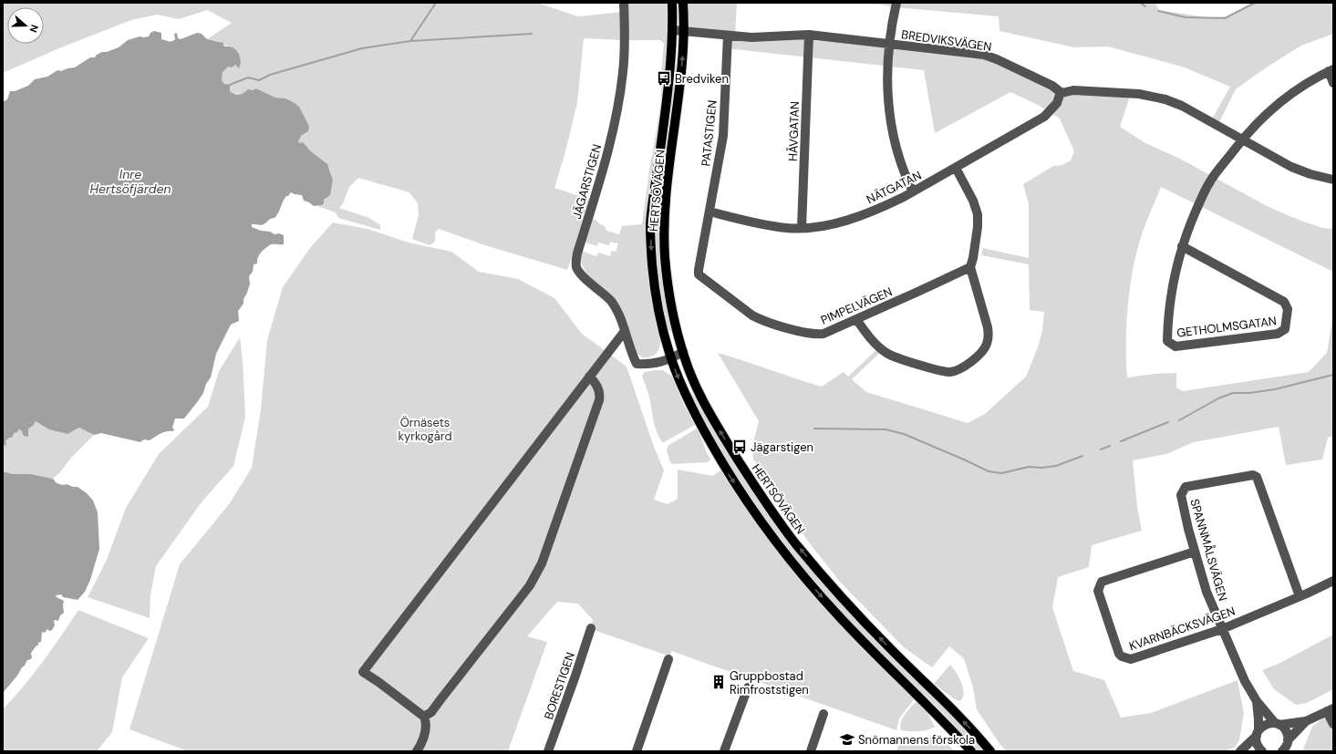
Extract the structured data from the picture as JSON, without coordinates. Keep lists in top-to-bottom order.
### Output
{
  "streets": {
    "main road": ["HERTSÖVÄGEN"],
    "street": [
      "BREDVIKSVÄGEN",
      "HÅVGATAN",
      "PATASTIGEN",
      "JÄGARSTIGEN",
      "NÄTGATAN",
      "PIMPELVÄGEN",
      "GETHOLMSGATAN",
      "SPANNMÅLSVÄGEN",
      "KVARNBÄCKSVÄGEN",
      "BORESTIGEN"
    ]
  },
  "crossings": [
    ["BREDVIKSVÄGEN", "HÅVGATAN"],
    ["BREDVIKSVÄGEN", "PATASTIGEN"],
    ["BREDVIKSVÄGEN", "NÄTGATAN"],
    ["BREDVIKSVÄGEN", "HERTSÖVÄGEN"],
    ["HÅVGATAN", "NÄTGATAN"],
    ["PATASTIGEN", "NÄTGATAN"],
    ["PATASTIGEN", "PIMPELVÄGEN"],
    ["JÄGARSTIGEN", "HERTSÖVÄGEN"],
    ["NÄTGATAN", "PIMPELVÄGEN"],
    ["SPANNMÅLSVÄGEN", "KVARNBÄCKSVÄGEN"]
  ],
  "water": ["Inre Hertsöfjärden"],
  "parks": ["Örnäsets kyrkogård"],
  "places": {
    "bus stop": ["Bredviken", "Jägarstigen"],
    "building": ["Gruppbostad Rimfroststigen"],
    "school or university": ["Snömannens förskola"]
  },
  "north": "right"
}
